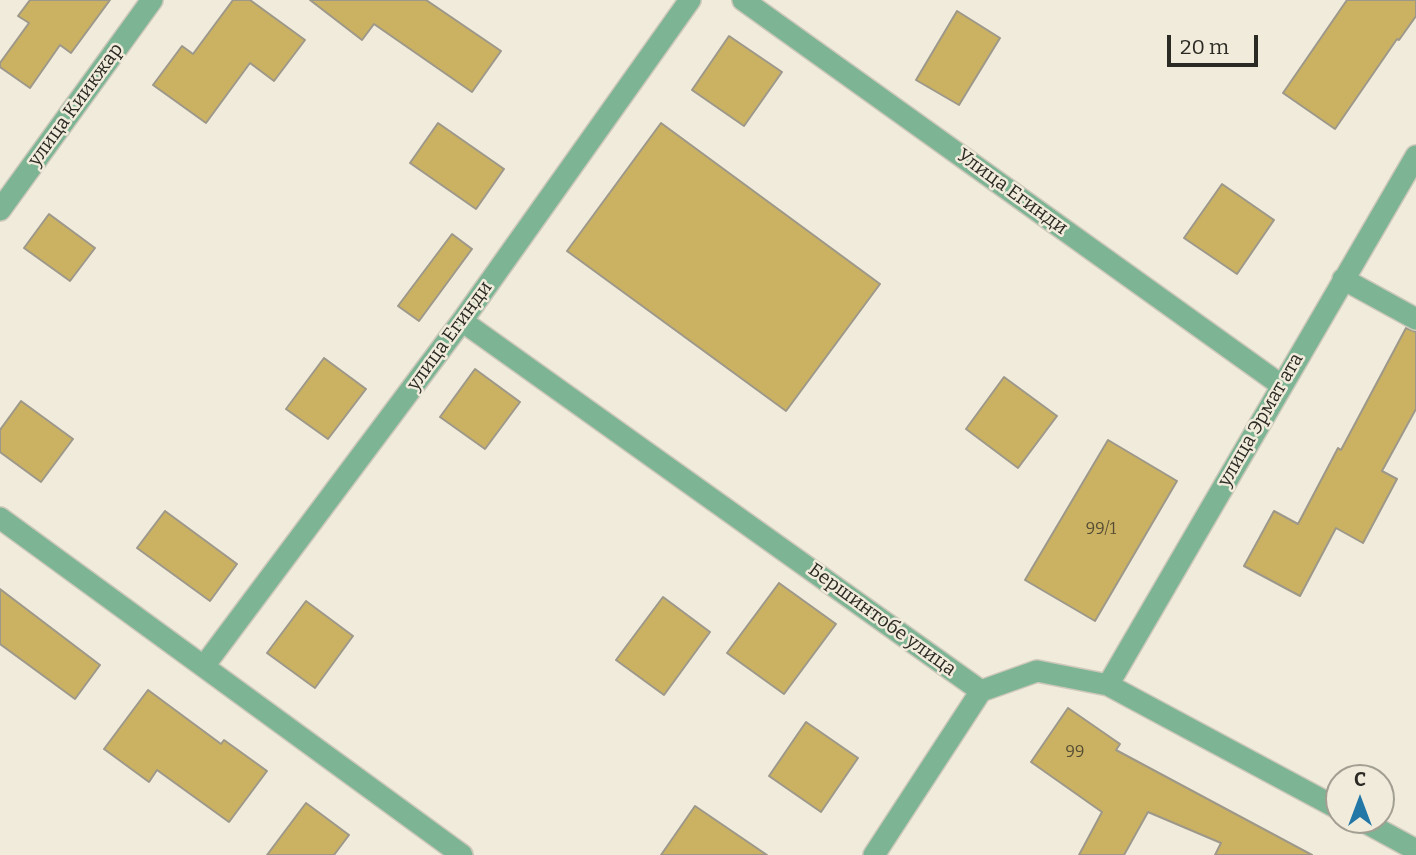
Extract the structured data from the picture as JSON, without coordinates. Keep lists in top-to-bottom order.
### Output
{
  "streets": {
    "street": [
      "улица Киикжар",
      "Улица Егинди",
      "улица Егинди",
      "улица Эрмат ата",
      "Бершинтобе улица"
    ]
  },
  "crossings": [
    ["Улица Егинди", "улица Эрмат ата"],
    ["улица Егинди", "Бершинтобе улица"]
  ],
  "house_numbers": ["99/1", "99"],
  "scale_bar": "20 m",
  "north": "top"
}
